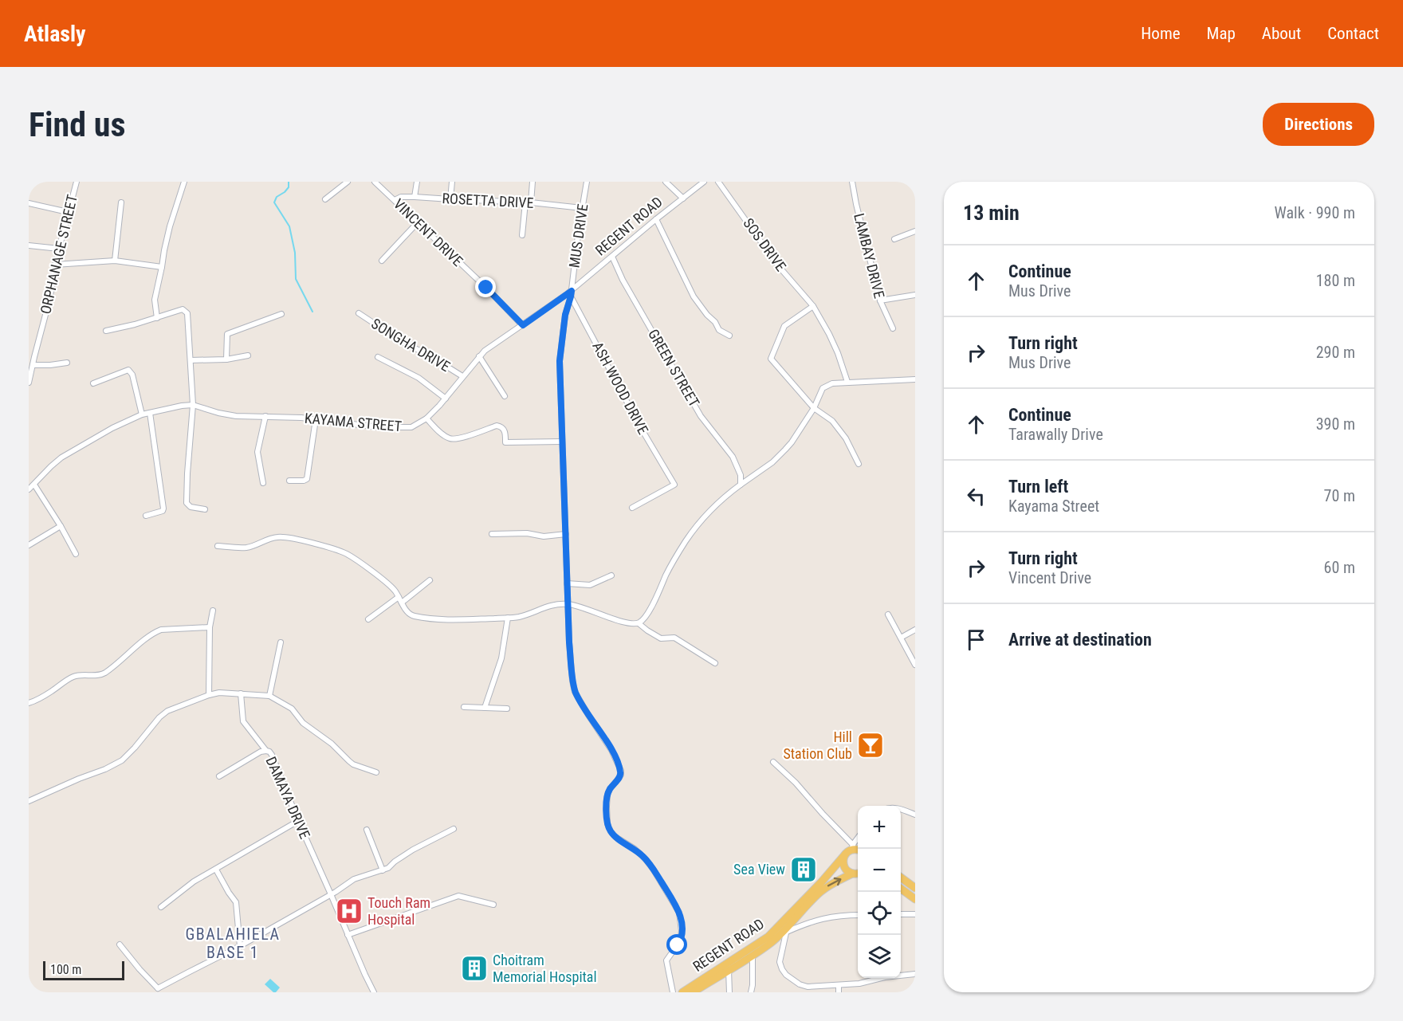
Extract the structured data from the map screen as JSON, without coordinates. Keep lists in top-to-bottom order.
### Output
{
  "streets": {
    "main road": ["REGENT ROAD"],
    "street": [
      "ROSETTA DRIVE",
      "VINCENT DRIVE",
      "MUS DRIVE",
      "SOS DRIVE",
      "ORPHANAGE STREET",
      "LAMBAY DRIVE",
      "SONGHA DRIVE",
      "GREEN STREET",
      "ASH WOOD DRIVE",
      "KAYAMA STREET",
      "DAMAYA DRIVE"
    ]
  },
  "crossings": [
    ["ROSETTA DRIVE", "VINCENT DRIVE"],
    ["ROSETTA DRIVE", "MUS DRIVE"],
    ["REGENT ROAD", "MUS DRIVE"],
    ["REGENT ROAD", "GREEN STREET"],
    ["REGENT ROAD", "KAYAMA STREET"],
    ["VINCENT DRIVE", "KAYAMA STREET"],
    ["MUS DRIVE", "KAYAMA STREET"],
    ["SONGHA DRIVE", "KAYAMA STREET"]
  ],
  "districts": ["GBALAHIELA BASE 1"],
  "places": {
    "bar": ["Hill Station Club"],
    "building": ["Sea View", "Choitram Memorial Hospital"],
    "hospital": ["Touch Ram Hospital"]
  },
  "scale_bar": "100 m",
  "page": {
    "header": "Atlasly",
    "nav": [
      "Home",
      "Map",
      "About",
      "Contact"
    ],
    "buttons": "Directions",
    "title": "Find us",
    "heading": ["13 min", "Walk · 990 m"],
    "list": [
      ["Continue", "Mus Drive", "180 m"],
      ["Turn right", "Mus Drive", "290 m"],
      ["Continue", "Tarawally Drive", "390 m"],
      ["Turn left", "Kayama Street", "70 m"],
      ["Turn right", "Vincent Drive", "60 m"],
      "Arrive at destination"
    ],
    "map_buttons": ["+", "−"],
    "scale": "100 m"
  }
}
